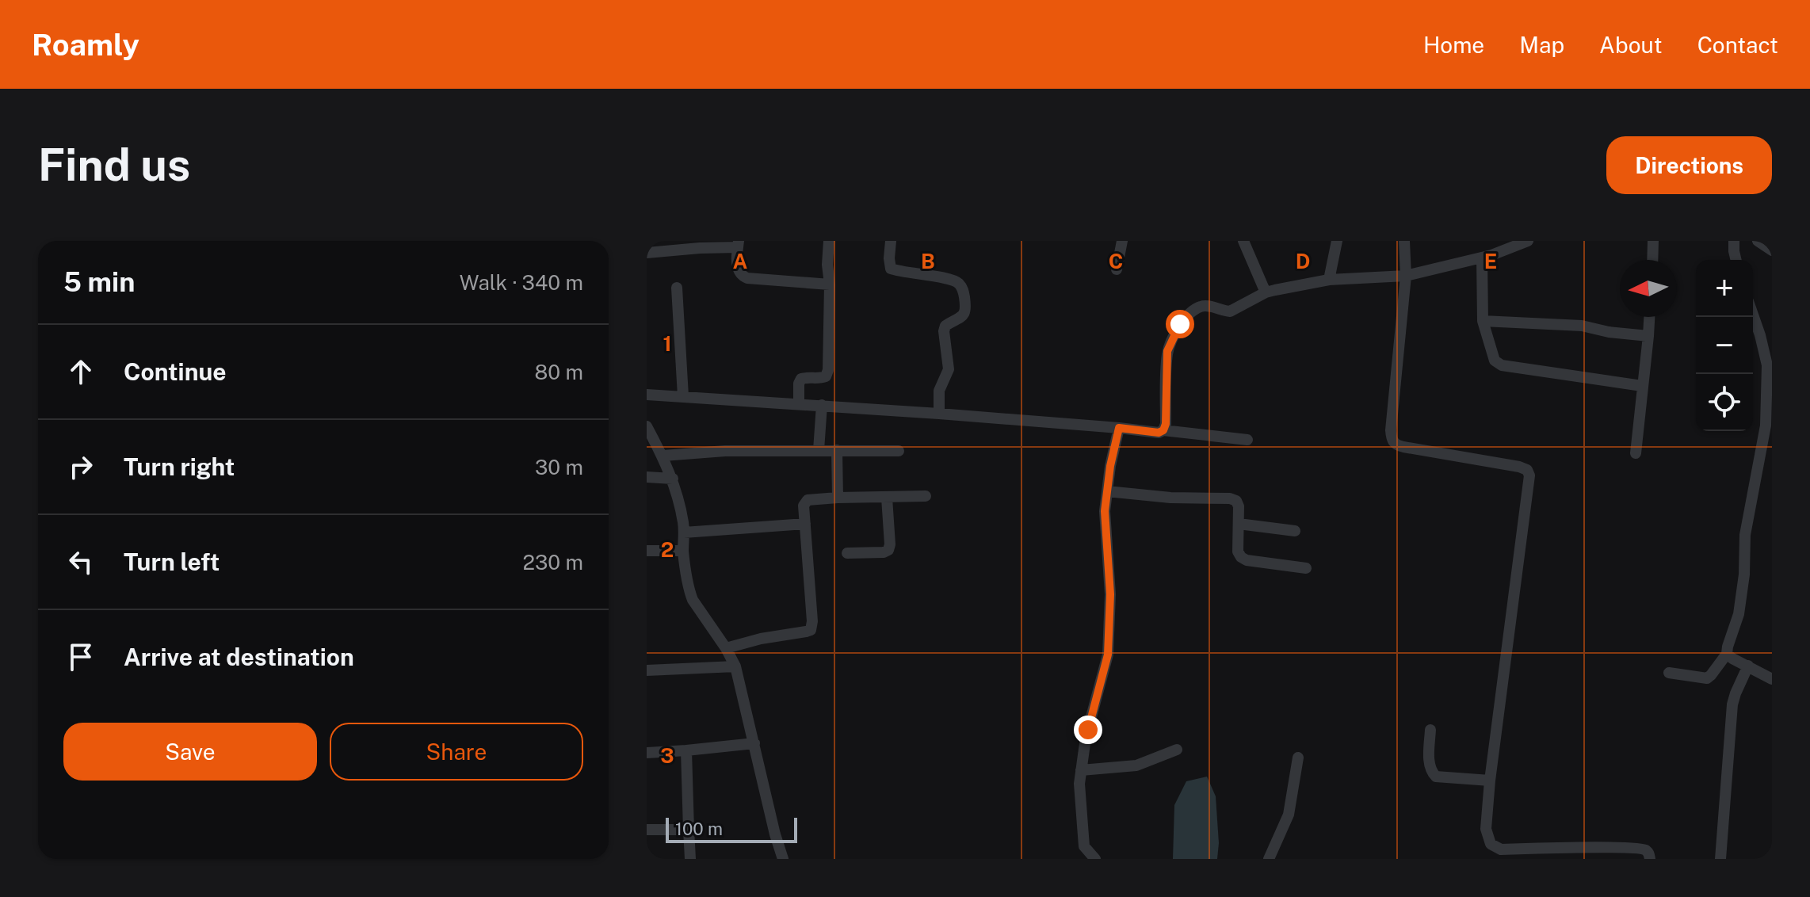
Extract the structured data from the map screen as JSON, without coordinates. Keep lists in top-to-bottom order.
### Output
{
  "scale_bar": "100 m",
  "north": "left",
  "page": {
    "header": "Roamly",
    "nav": [
      "Home",
      "Map",
      "About",
      "Contact"
    ],
    "buttons": [
      "Directions",
      ["Save", "Share"]
    ],
    "title": "Find us",
    "heading": ["5 min", "Walk · 340 m"],
    "map_buttons": ["+", "−"],
    "list": [
      ["Continue", "80 m"],
      ["Turn right", "30 m"],
      ["Turn left", "230 m"],
      "Arrive at destination"
    ],
    "scale": "100 m"
  },
  "grid": {
    "columns": [
      "A",
      "B",
      "C",
      "D",
      "E"
    ],
    "rows": ["1", "2", "3"]
  }
}
